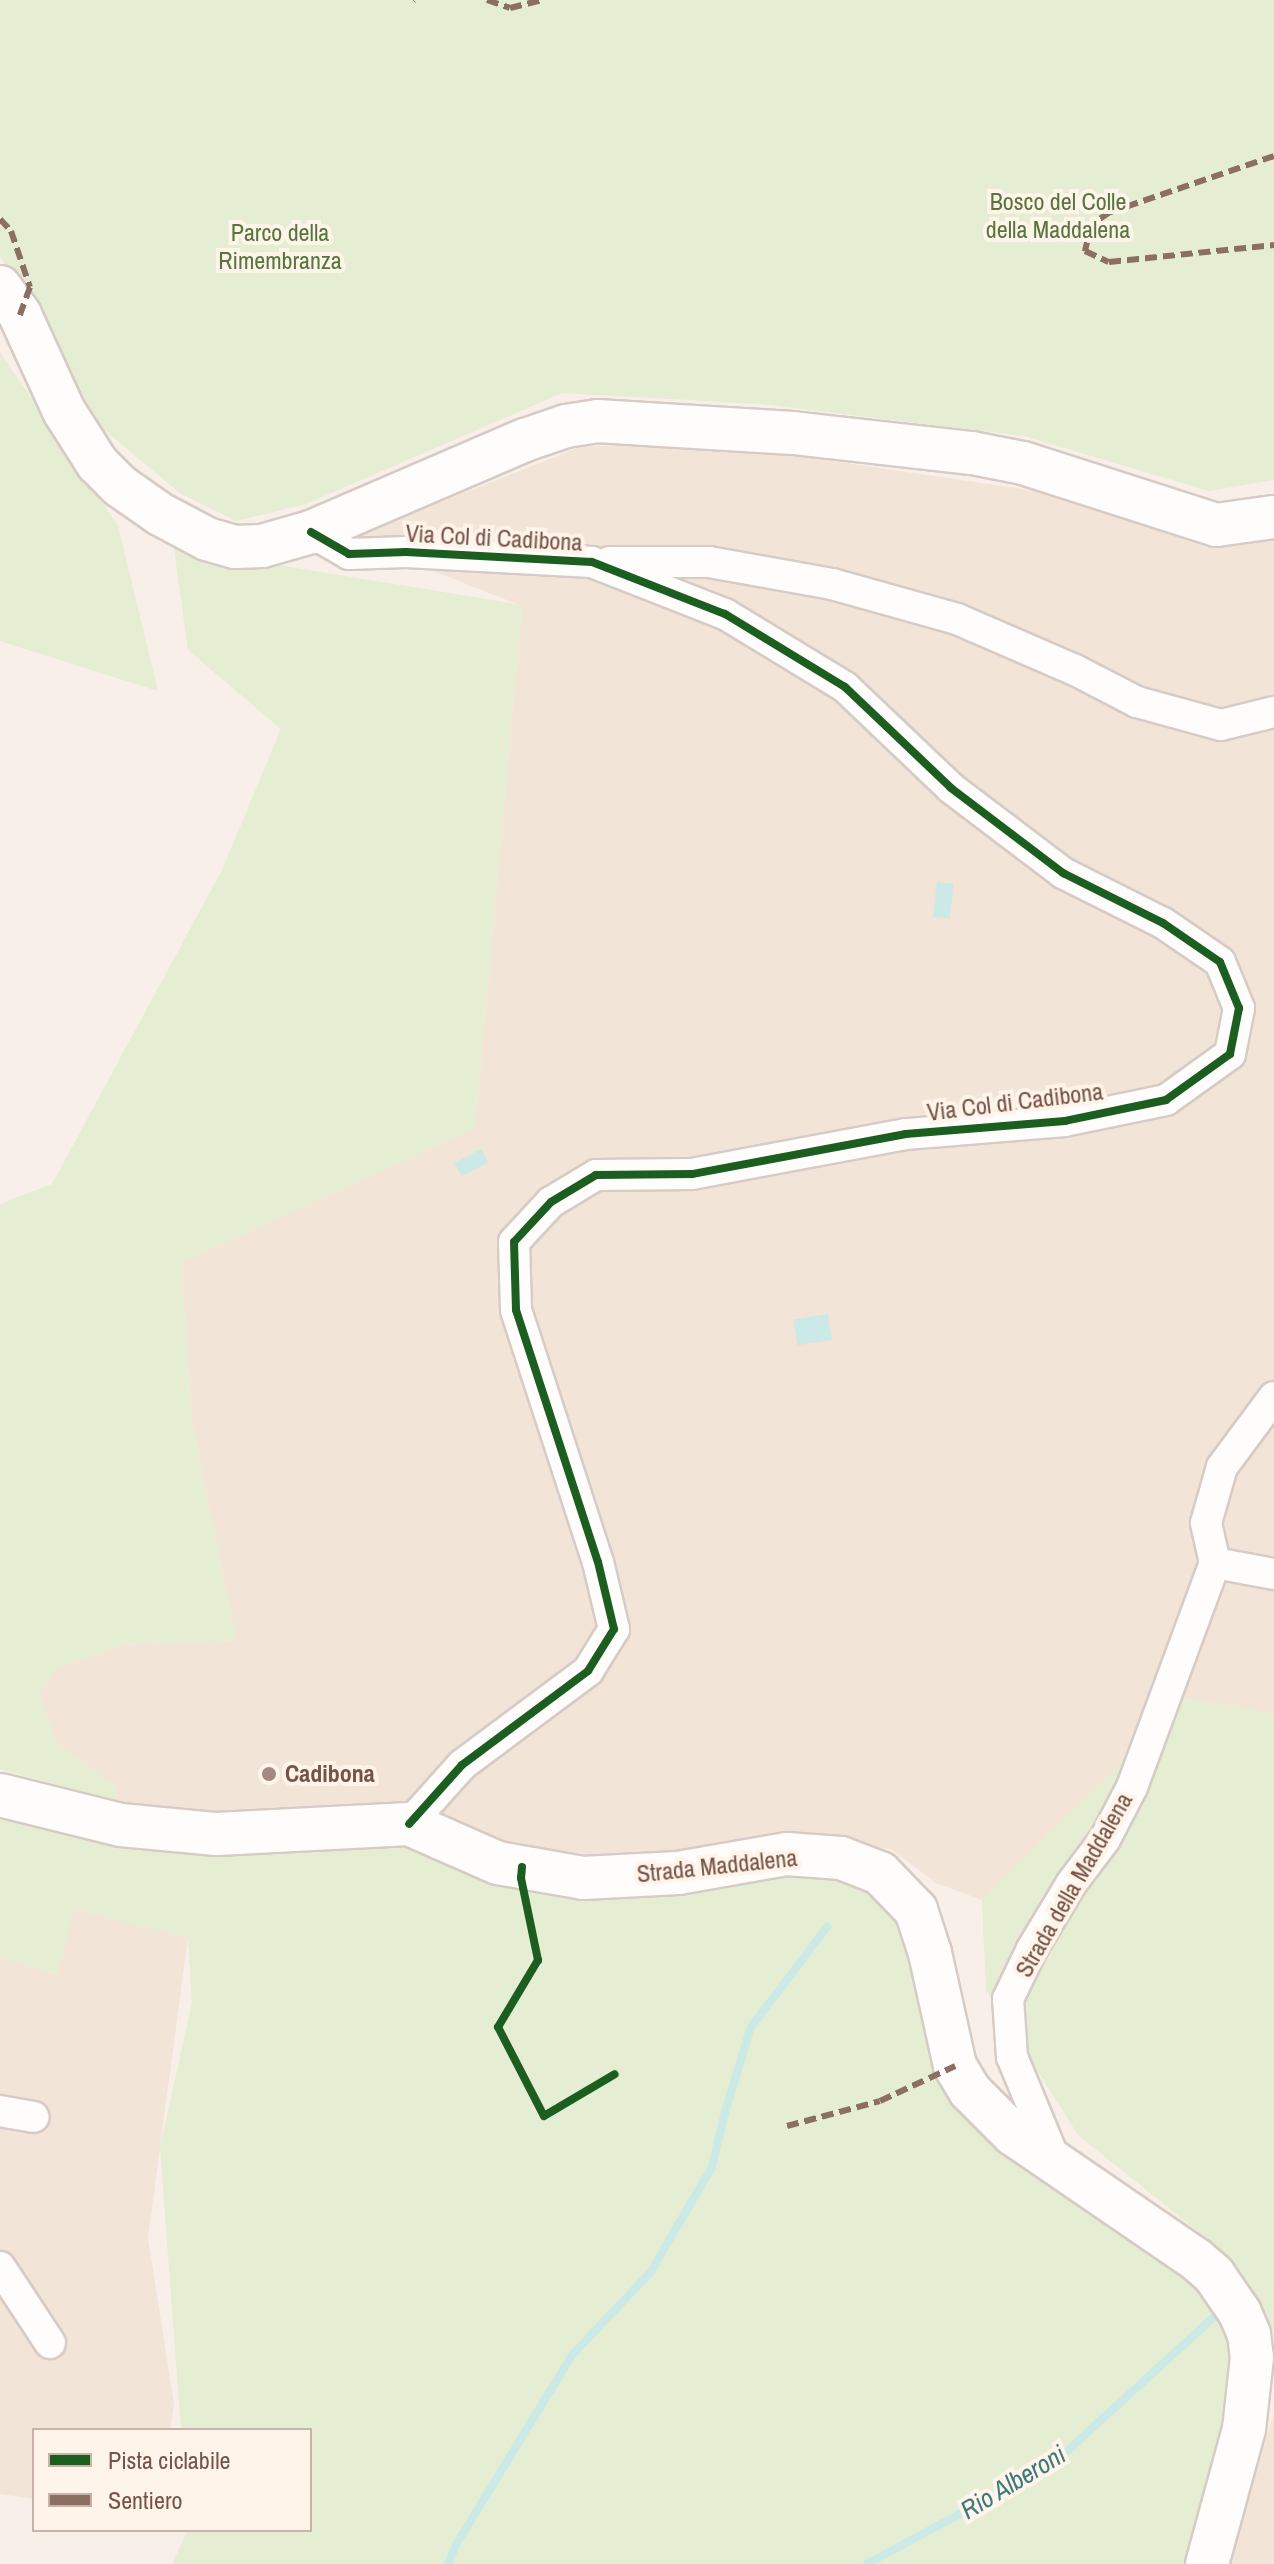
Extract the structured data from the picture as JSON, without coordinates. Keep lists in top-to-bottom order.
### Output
{
  "streets": {
    "street": ["Via Col di Cadibona", "Strada Maddalena", "Strada della Maddalena"]
  },
  "crossings": [
    ["Via Col di Cadibona", "Strada Maddalena"],
    ["Strada Maddalena", "Strada della Maddalena"]
  ],
  "water": ["Rio Alberoni"],
  "parks": ["Bosco del Colle della Maddalena", "Parco della Rimembranza"],
  "places": ["Cadibona"],
  "legend": ["Pista ciclabile", "Sentiero"]
}
